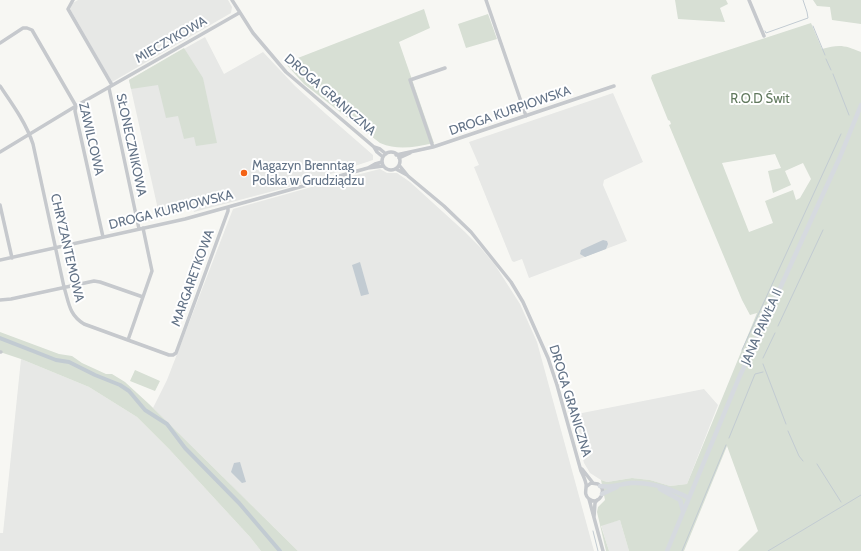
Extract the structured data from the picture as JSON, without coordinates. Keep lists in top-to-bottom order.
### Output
{
  "streets": {
    "main road": ["JANA PAWŁA II"],
    "street": [
      "MIECZYKOWA",
      "DROGA GRANICZNA",
      "DROGA KURPIOWSKA",
      "ZAWILCOWA",
      "SŁONECZNIKOWA",
      "CHRYZANTEMOWA",
      "MARGARETKOWA"
    ]
  },
  "crossings": [
    ["MIECZYKOWA", "DROGA GRANICZNA"],
    ["MIECZYKOWA", "ZAWILCOWA"],
    ["MIECZYKOWA", "SŁONECZNIKOWA"],
    ["MIECZYKOWA", "CHRYZANTEMOWA"],
    ["DROGA GRANICZNA", "DROGA KURPIOWSKA"],
    ["DROGA KURPIOWSKA", "ZAWILCOWA"],
    ["DROGA KURPIOWSKA", "SŁONECZNIKOWA"],
    ["DROGA KURPIOWSKA", "CHRYZANTEMOWA"],
    ["DROGA KURPIOWSKA", "MARGARETKOWA"],
    ["SŁONECZNIKOWA", "CHRYZANTEMOWA"],
    ["CHRYZANTEMOWA", "MARGARETKOWA"]
  ],
  "parks": ["R.O.D Świt"],
  "places": ["Magazyn Brenntag Polska w Grudziądzu"]
}
